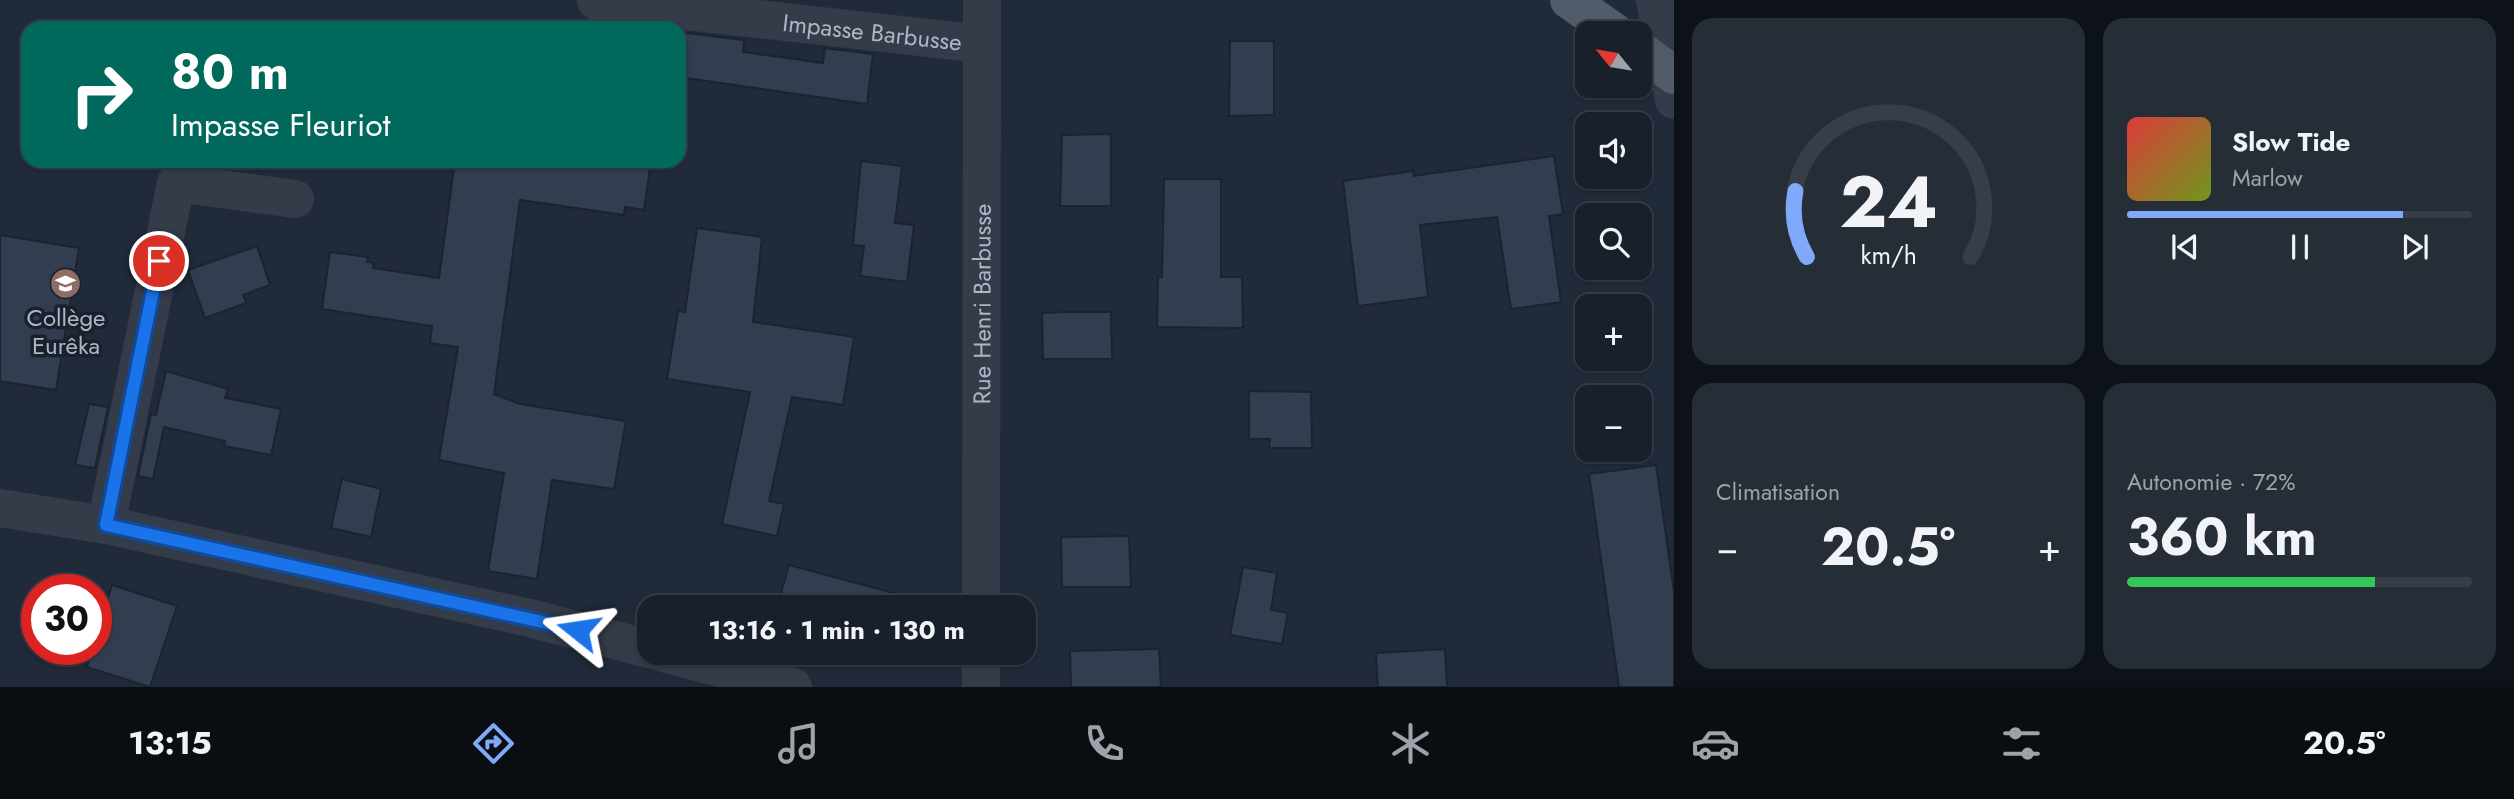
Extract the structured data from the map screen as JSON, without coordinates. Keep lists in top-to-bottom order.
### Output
{
  "streets": {
    "street": ["Impasse Barbusse", "Rue Henri Barbusse"]
  },
  "crossings": [
    ["Impasse Barbusse", "Rue Henri Barbusse"]
  ],
  "places": {
    "school or university": ["Collège Eurêka"]
  },
  "north": "top left",
  "page": {
    "map_buttons": ["+", "−"],
    "turn": ["80 m", "Impasse Fleuriot"],
    "song": ["Slow Tide", "Marlow"],
    "tile": [
      "Climatisation",
      ["Autonomie · 72%", "360 km"]
    ],
    "heat": ["−", "20.5°", "+"],
    "limit": "30",
    "trip": "13:16 · 1 min · 130 m",
    "tabs": ["13:15", "20.5°"],
    "gauge": ["24", "km/h"]
  }
}
